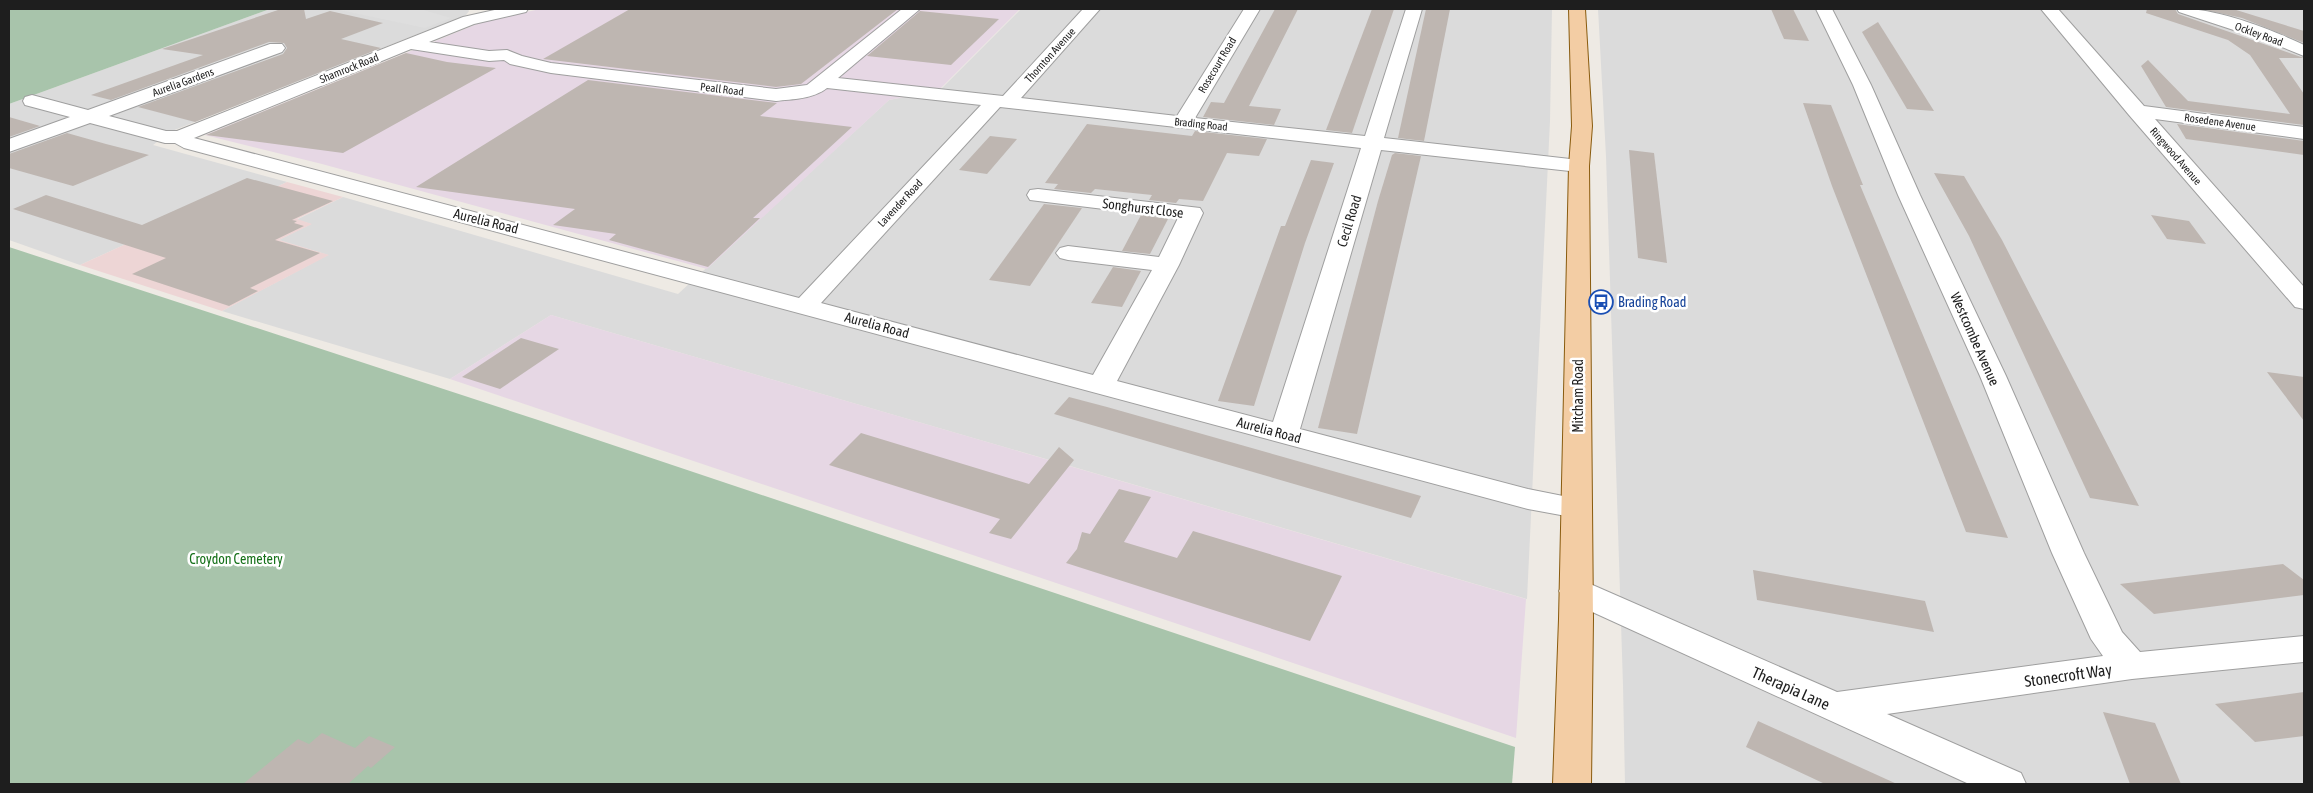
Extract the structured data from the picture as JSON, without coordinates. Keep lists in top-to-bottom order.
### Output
{
  "streets": {
    "main road": ["Mitcham Road"],
    "street": [
      "Ockley Road",
      "Thornton Avenue",
      "Rosecourt Road",
      "Shamrock Road",
      "Aurelia Gardens",
      "Peall Road",
      "Rosedene Avenue",
      "Brading Road",
      "Ringwood Avenue",
      "Lavender Road",
      "Songhurst Close",
      "Aurelia Road",
      "Cecil Road",
      "Westcombe Avenue",
      "Stonecroft Way",
      "Therapia Lane"
    ]
  },
  "crossings": [
    ["Thornton Avenue", "Brading Road"],
    ["Thornton Avenue", "Lavender Road"],
    ["Rosecourt Road", "Brading Road"],
    ["Shamrock Road", "Peall Road"],
    ["Shamrock Road", "Aurelia Road"],
    ["Peall Road", "Brading Road"],
    ["Rosedene Avenue", "Ringwood Avenue"],
    ["Brading Road", "Lavender Road"],
    ["Brading Road", "Cecil Road"],
    ["Brading Road", "Mitcham Road"],
    ["Lavender Road", "Aurelia Road"],
    ["Songhurst Close", "Aurelia Road"],
    ["Aurelia Road", "Cecil Road"],
    ["Aurelia Road", "Mitcham Road"],
    ["Westcombe Avenue", "Stonecroft Way"],
    ["Mitcham Road", "Therapia Lane"],
    ["Stonecroft Way", "Therapia Lane"]
  ],
  "parks": ["Croydon Cemetery"],
  "places": {
    "bus stop": ["Brading Road"]
  }
}
